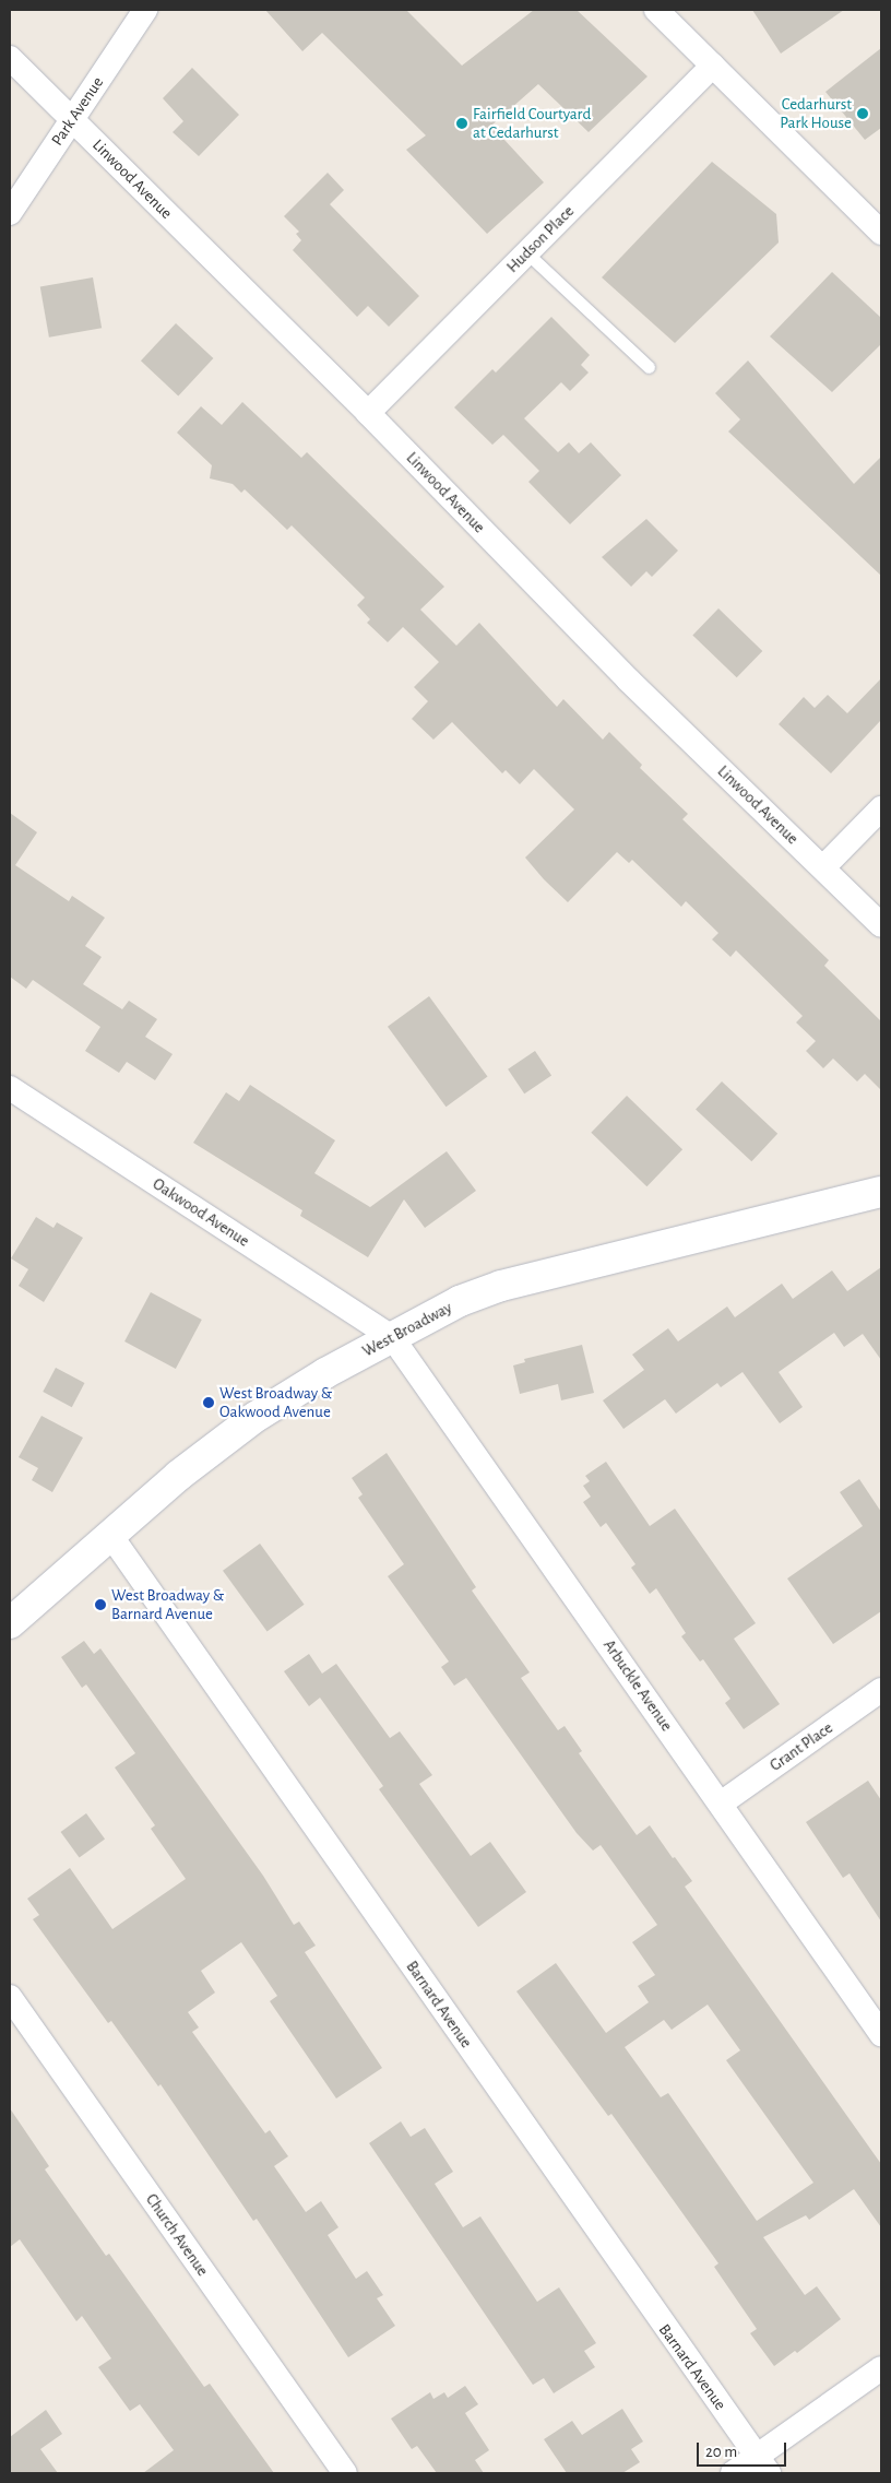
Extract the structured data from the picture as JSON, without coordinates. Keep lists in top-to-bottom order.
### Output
{
  "streets": {
    "main road": ["West Broadway"],
    "street": [
      "Park Avenue",
      "Linwood Avenue",
      "Hudson Place",
      "Oakwood Avenue",
      "Arbuckle Avenue",
      "Grant Place",
      "Barnard Avenue",
      "Church Avenue"
    ]
  },
  "crossings": [
    ["Park Avenue", "Linwood Avenue"],
    ["Linwood Avenue", "Hudson Place"],
    ["Oakwood Avenue", "West Broadway"],
    ["Oakwood Avenue", "Arbuckle Avenue"],
    ["West Broadway", "Arbuckle Avenue"],
    ["West Broadway", "Barnard Avenue"],
    ["Arbuckle Avenue", "Grant Place"]
  ],
  "places": [
    "Cedarhurst Park House",
    "Fairfield Courtyard at Cedarhurst",
    "West Broadway & Oakwood Avenue",
    "West Broadway & Barnard Avenue"
  ],
  "scale_bar": "20 m"
}
